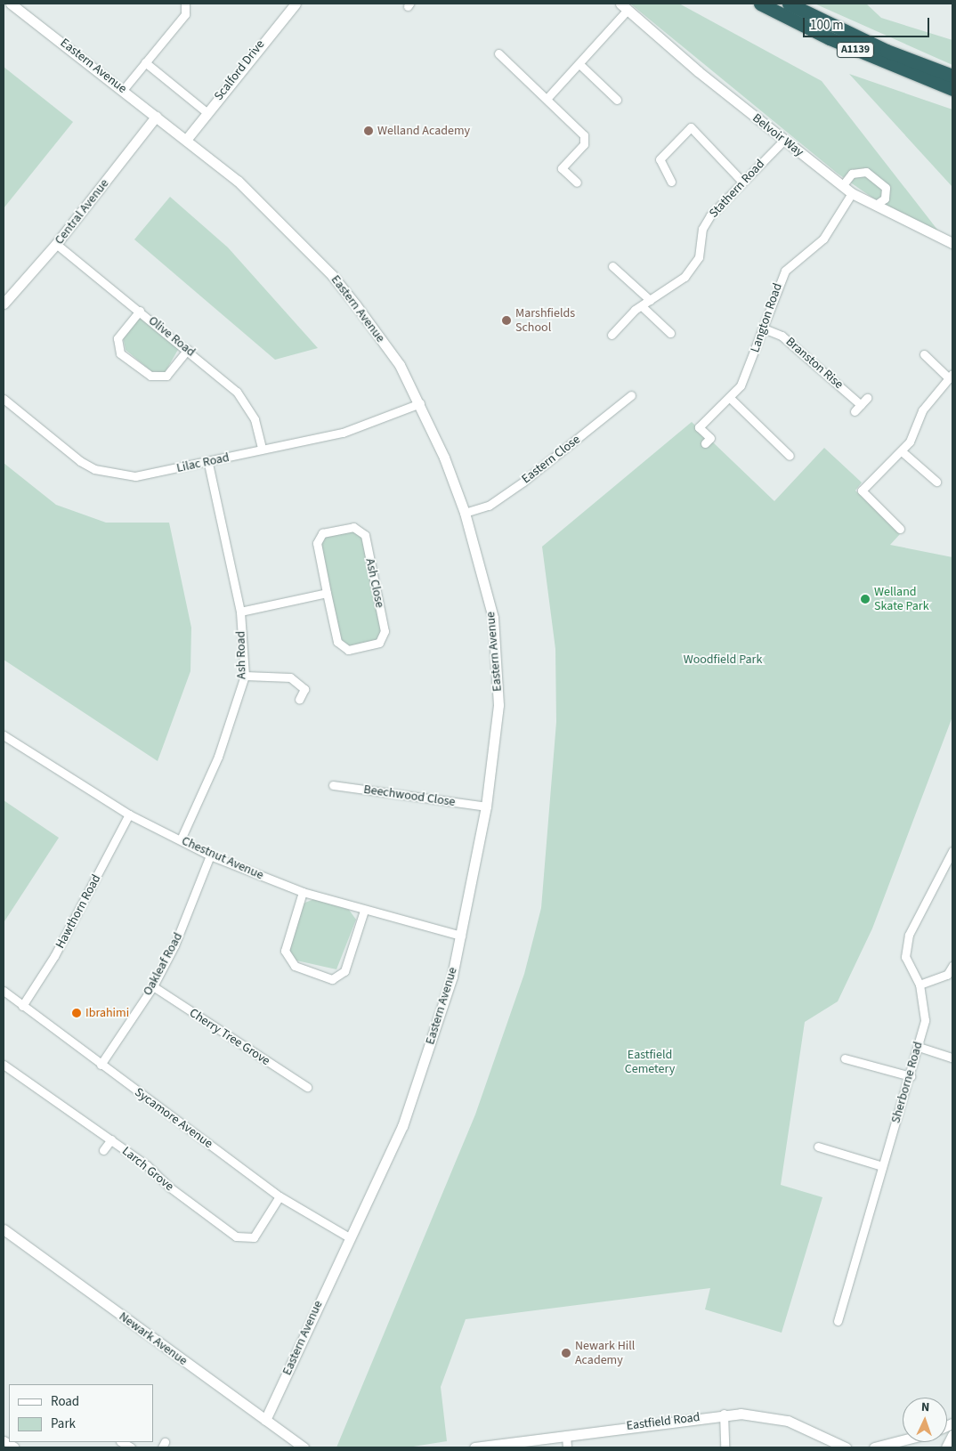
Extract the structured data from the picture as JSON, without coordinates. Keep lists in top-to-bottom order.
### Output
{
  "streets": {
    "highway": ["A1139"],
    "street": [
      "Eastern Avenue",
      "Scalford Drive",
      "Belvoir Way",
      "Stathern Road",
      "Central Avenue",
      "Langton Road",
      "Olive Road",
      "Branston Rise",
      "Eastern Close",
      "Lilac Road",
      "Ash Close",
      "Ash Road",
      "Beechwood Close",
      "Chestnut Avenue",
      "Hawthorn Road",
      "Oakleaf Road",
      "Cherry Tree Grove",
      "Sherborne Road",
      "Sycamore Avenue",
      "Larch Grove",
      "Newark Avenue",
      "Eastfield Road"
    ]
  },
  "crossings": [
    ["Eastern Avenue", "Scalford Drive"],
    ["Eastern Avenue", "Central Avenue"],
    ["Eastern Avenue", "Eastern Close"],
    ["Eastern Avenue", "Lilac Road"],
    ["Eastern Avenue", "Beechwood Close"],
    ["Eastern Avenue", "Chestnut Avenue"],
    ["Eastern Avenue", "Sycamore Avenue"],
    ["Eastern Avenue", "Newark Avenue"],
    ["Belvoir Way", "Stathern Road"],
    ["Belvoir Way", "Langton Road"],
    ["Central Avenue", "Olive Road"],
    ["Langton Road", "Branston Rise"],
    ["Olive Road", "Lilac Road"],
    ["Lilac Road", "Ash Road"],
    ["Ash Road", "Chestnut Avenue"],
    ["Chestnut Avenue", "Hawthorn Road"],
    ["Chestnut Avenue", "Oakleaf Road"],
    ["Hawthorn Road", "Sycamore Avenue"],
    ["Oakleaf Road", "Cherry Tree Grove"],
    ["Oakleaf Road", "Sycamore Avenue"],
    ["Sycamore Avenue", "Larch Grove"]
  ],
  "parks": ["Woodfield Park", "Eastfield Cemetery"],
  "places": [
    "Welland Academy",
    "Marshfields School",
    "Welland Skate Park",
    "Ibrahimi",
    "Newark Hill Academy"
  ],
  "legend": ["Road", "Park"],
  "scale_bar": "100 m",
  "north": "top"
}
